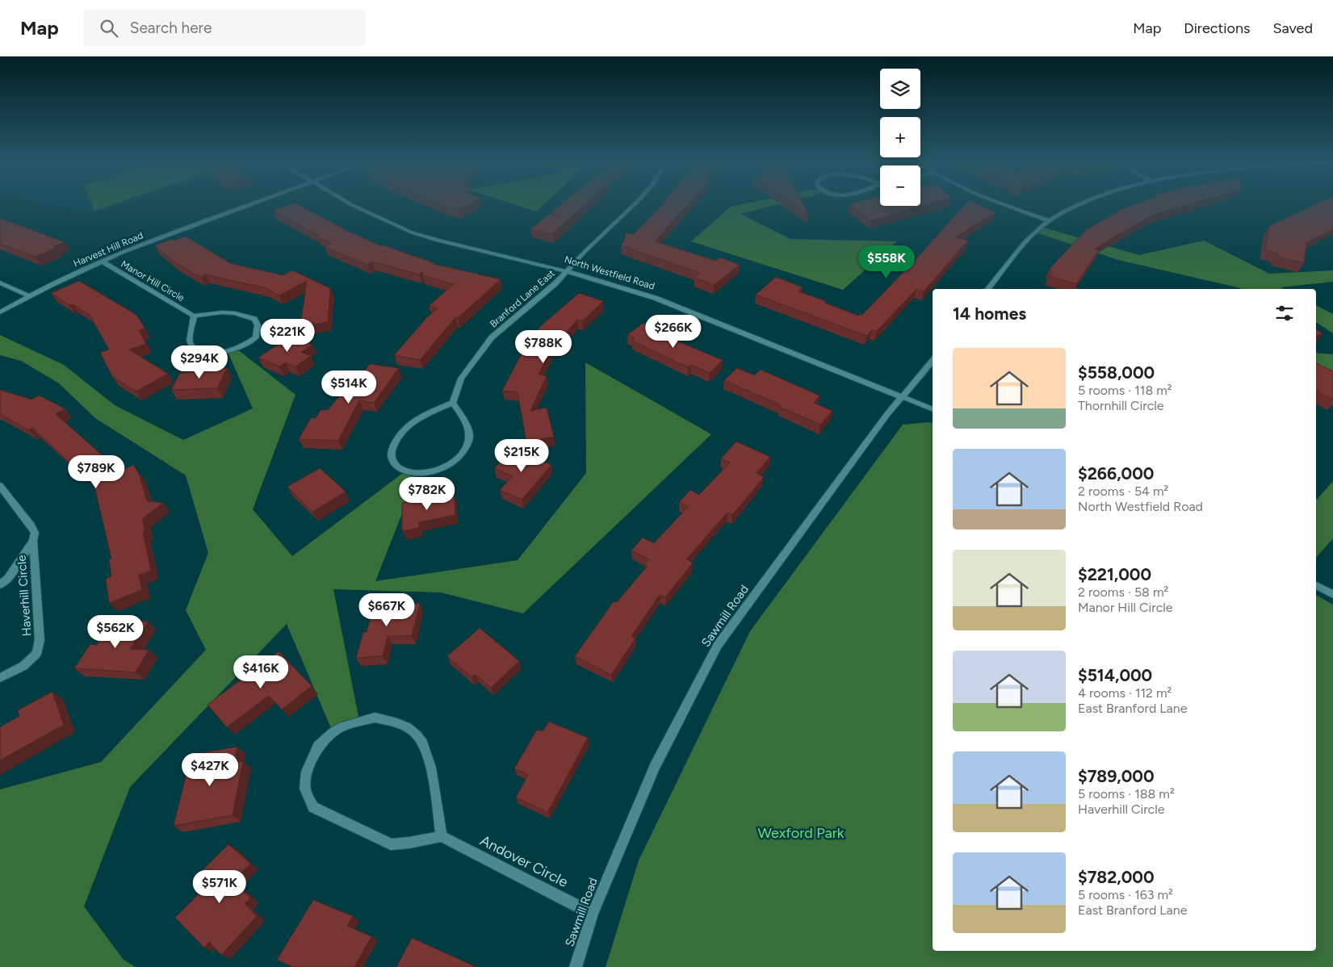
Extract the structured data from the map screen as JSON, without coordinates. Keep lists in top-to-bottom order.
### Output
{
  "streets": {
    "street": [
      "Harvest Hill Road",
      "North Westfield Road",
      "Manor Hill Circle",
      "Branford Lane East",
      "Haverhill Circle",
      "Sawmill Road",
      "Andover Circle"
    ]
  },
  "crossings": [
    ["Harvest Hill Road", "Manor Hill Circle"],
    ["North Westfield Road", "Branford Lane East"],
    ["North Westfield Road", "Sawmill Road"],
    ["Sawmill Road", "Andover Circle"]
  ],
  "parks": ["Wexford Park"],
  "page": {
    "header": "Map",
    "search": "Search here",
    "nav": ["Map", "Directions", "Saved"],
    "map_buttons": ["+", "−"],
    "price": [
      "$558K",
      "$266K",
      "$221K",
      "$788K",
      "$294K",
      "$514K",
      "$215K",
      "$789K",
      "$782K",
      "$667K",
      "$562K",
      "$416K",
      "$427K",
      "$571K"
    ],
    "heading": "14 homes",
    "list": [
      {
        "name": "$558,000",
        "note": "5 rooms · 118 m² · Thornhill Circle"
      },
      {
        "name": "$266,000",
        "note": "2 rooms · 54 m² · North Westfield Road"
      },
      {
        "name": "$221,000",
        "note": "2 rooms · 58 m² · Manor Hill Circle"
      },
      {
        "name": "$514,000",
        "note": "4 rooms · 112 m² · East Branford Lane"
      },
      {
        "name": "$789,000",
        "note": "5 rooms · 188 m² · Haverhill Circle"
      },
      {
        "name": "$782,000",
        "note": "5 rooms · 163 m² · East Branford Lane"
      }
    ]
  }
}
